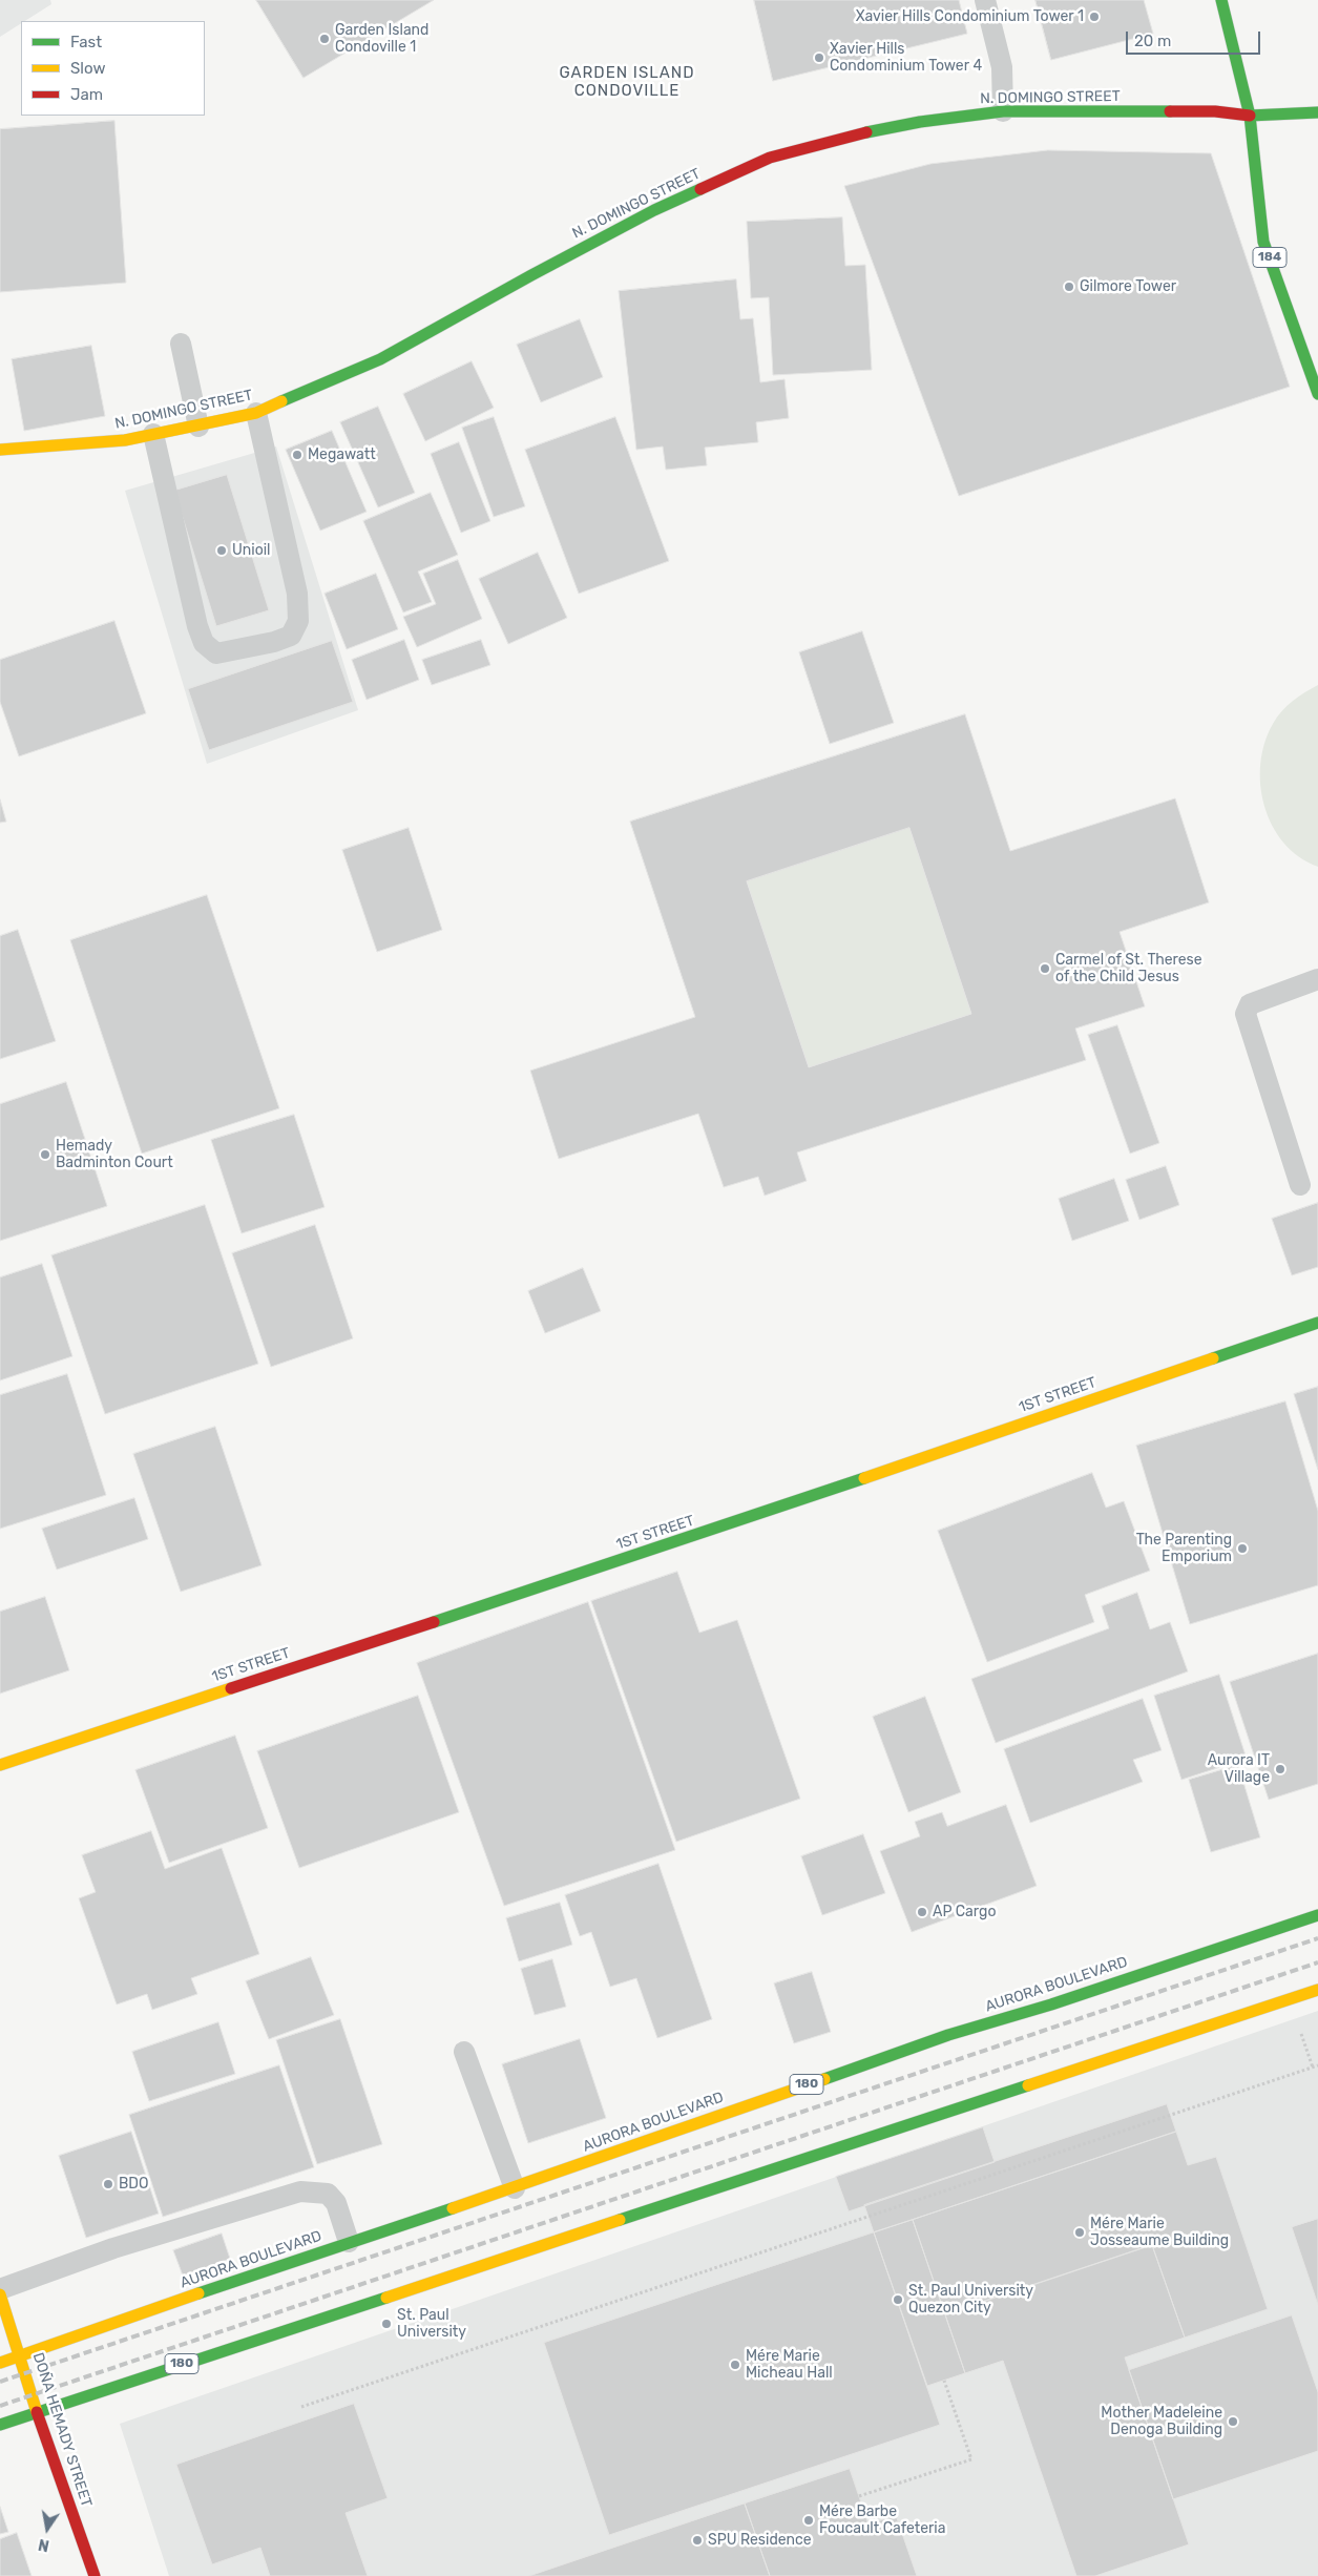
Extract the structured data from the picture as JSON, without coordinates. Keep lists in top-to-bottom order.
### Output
{
  "streets": {
    "main road": [
      "N. DOMINGO STREET",
      "184",
      "1ST STREET",
      "AURORA BOULEVARD",
      "180",
      "DOÑA HEMADY STREET"
    ]
  },
  "crossings": [
    ["N. DOMINGO STREET", "184"],
    ["AURORA BOULEVARD", "DOÑA HEMADY STREET"],
    ["180", "DOÑA HEMADY STREET"]
  ],
  "districts": ["GARDEN ISLAND CONDOVILLE"],
  "places": [
    "Xavier Hills Condominium Tower 1",
    "Garden Island Condoville 1",
    "Xavier Hills Condominium Tower 4",
    "Gilmore Tower",
    "Megawatt",
    "Unioil",
    "Carmel of St. Therese of the Child Jesus",
    "Hemady Badminton Court",
    "The Parenting Emporium",
    "Aurora IT Village",
    "AP Cargo",
    "BDO",
    "Mére Marie Josseaume Building",
    "St. Paul University Quezon City",
    "St. Paul University",
    "Mére Marie Micheau Hall",
    "Mother Madeleine Denoga Building",
    "Mére Barbe Foucault Cafeteria",
    "SPU Residence"
  ],
  "legend": ["Fast", "Slow", "Jam"],
  "scale_bar": "20 m",
  "north": "bottom"
}
